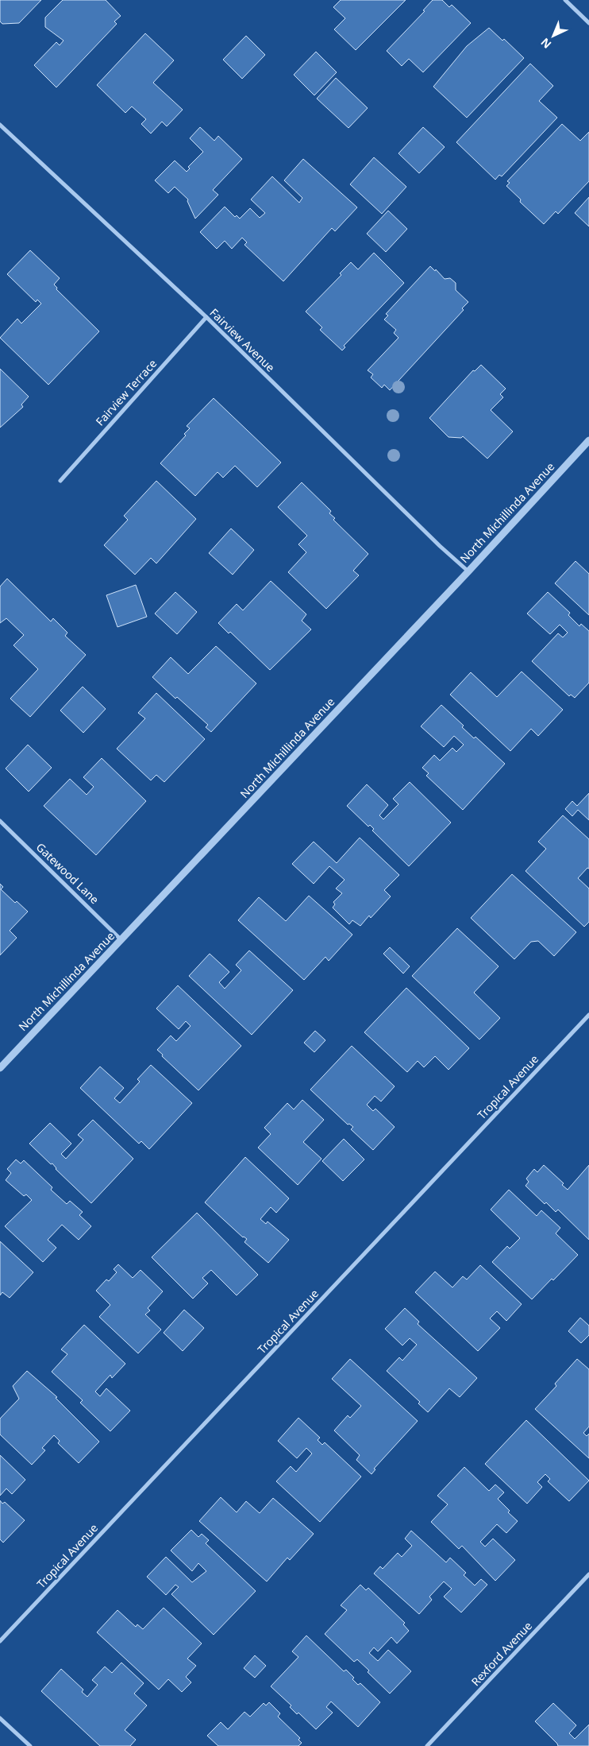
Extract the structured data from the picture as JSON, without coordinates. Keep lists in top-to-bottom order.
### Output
{
  "streets": {
    "street": [
      "Fairview Avenue",
      "Fairview Terrace",
      "North Michillinda Avenue",
      "Gatewood Lane",
      "Tropical Avenue",
      "Rexford Avenue"
    ]
  },
  "crossings": [
    ["Fairview Avenue", "Fairview Terrace"],
    ["Fairview Avenue", "North Michillinda Avenue"],
    ["North Michillinda Avenue", "Gatewood Lane"]
  ],
  "north": "bottom left"
}
